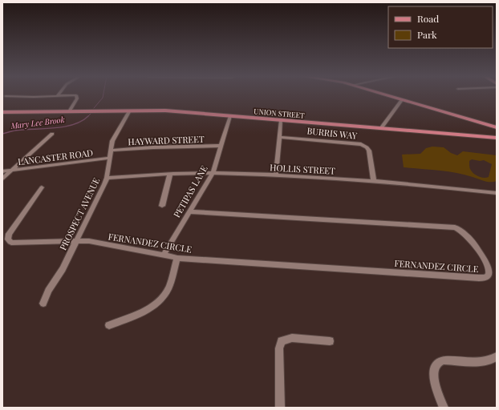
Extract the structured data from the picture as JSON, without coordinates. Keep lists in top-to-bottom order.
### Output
{
  "streets": {
    "main road": ["UNION STREET"],
    "street": [
      "BURRIS WAY",
      "HAYWARD STREET",
      "LANCASTER ROAD",
      "HOLLIS STREET",
      "PETIPAS LANE",
      "PROSPECT AVENUE",
      "FERNANDEZ CIRCLE"
    ]
  },
  "crossings": [
    ["UNION STREET", "PETIPAS LANE"],
    ["UNION STREET", "PROSPECT AVENUE"],
    ["BURRIS WAY", "HOLLIS STREET"],
    ["HAYWARD STREET", "PETIPAS LANE"],
    ["HAYWARD STREET", "PROSPECT AVENUE"],
    ["LANCASTER ROAD", "PROSPECT AVENUE"],
    ["HOLLIS STREET", "PETIPAS LANE"],
    ["HOLLIS STREET", "PROSPECT AVENUE"],
    ["PETIPAS LANE", "FERNANDEZ CIRCLE"],
    ["PROSPECT AVENUE", "FERNANDEZ CIRCLE"]
  ],
  "water": ["Mary Lee Brook"],
  "legend": ["Road", "Park"]
}
